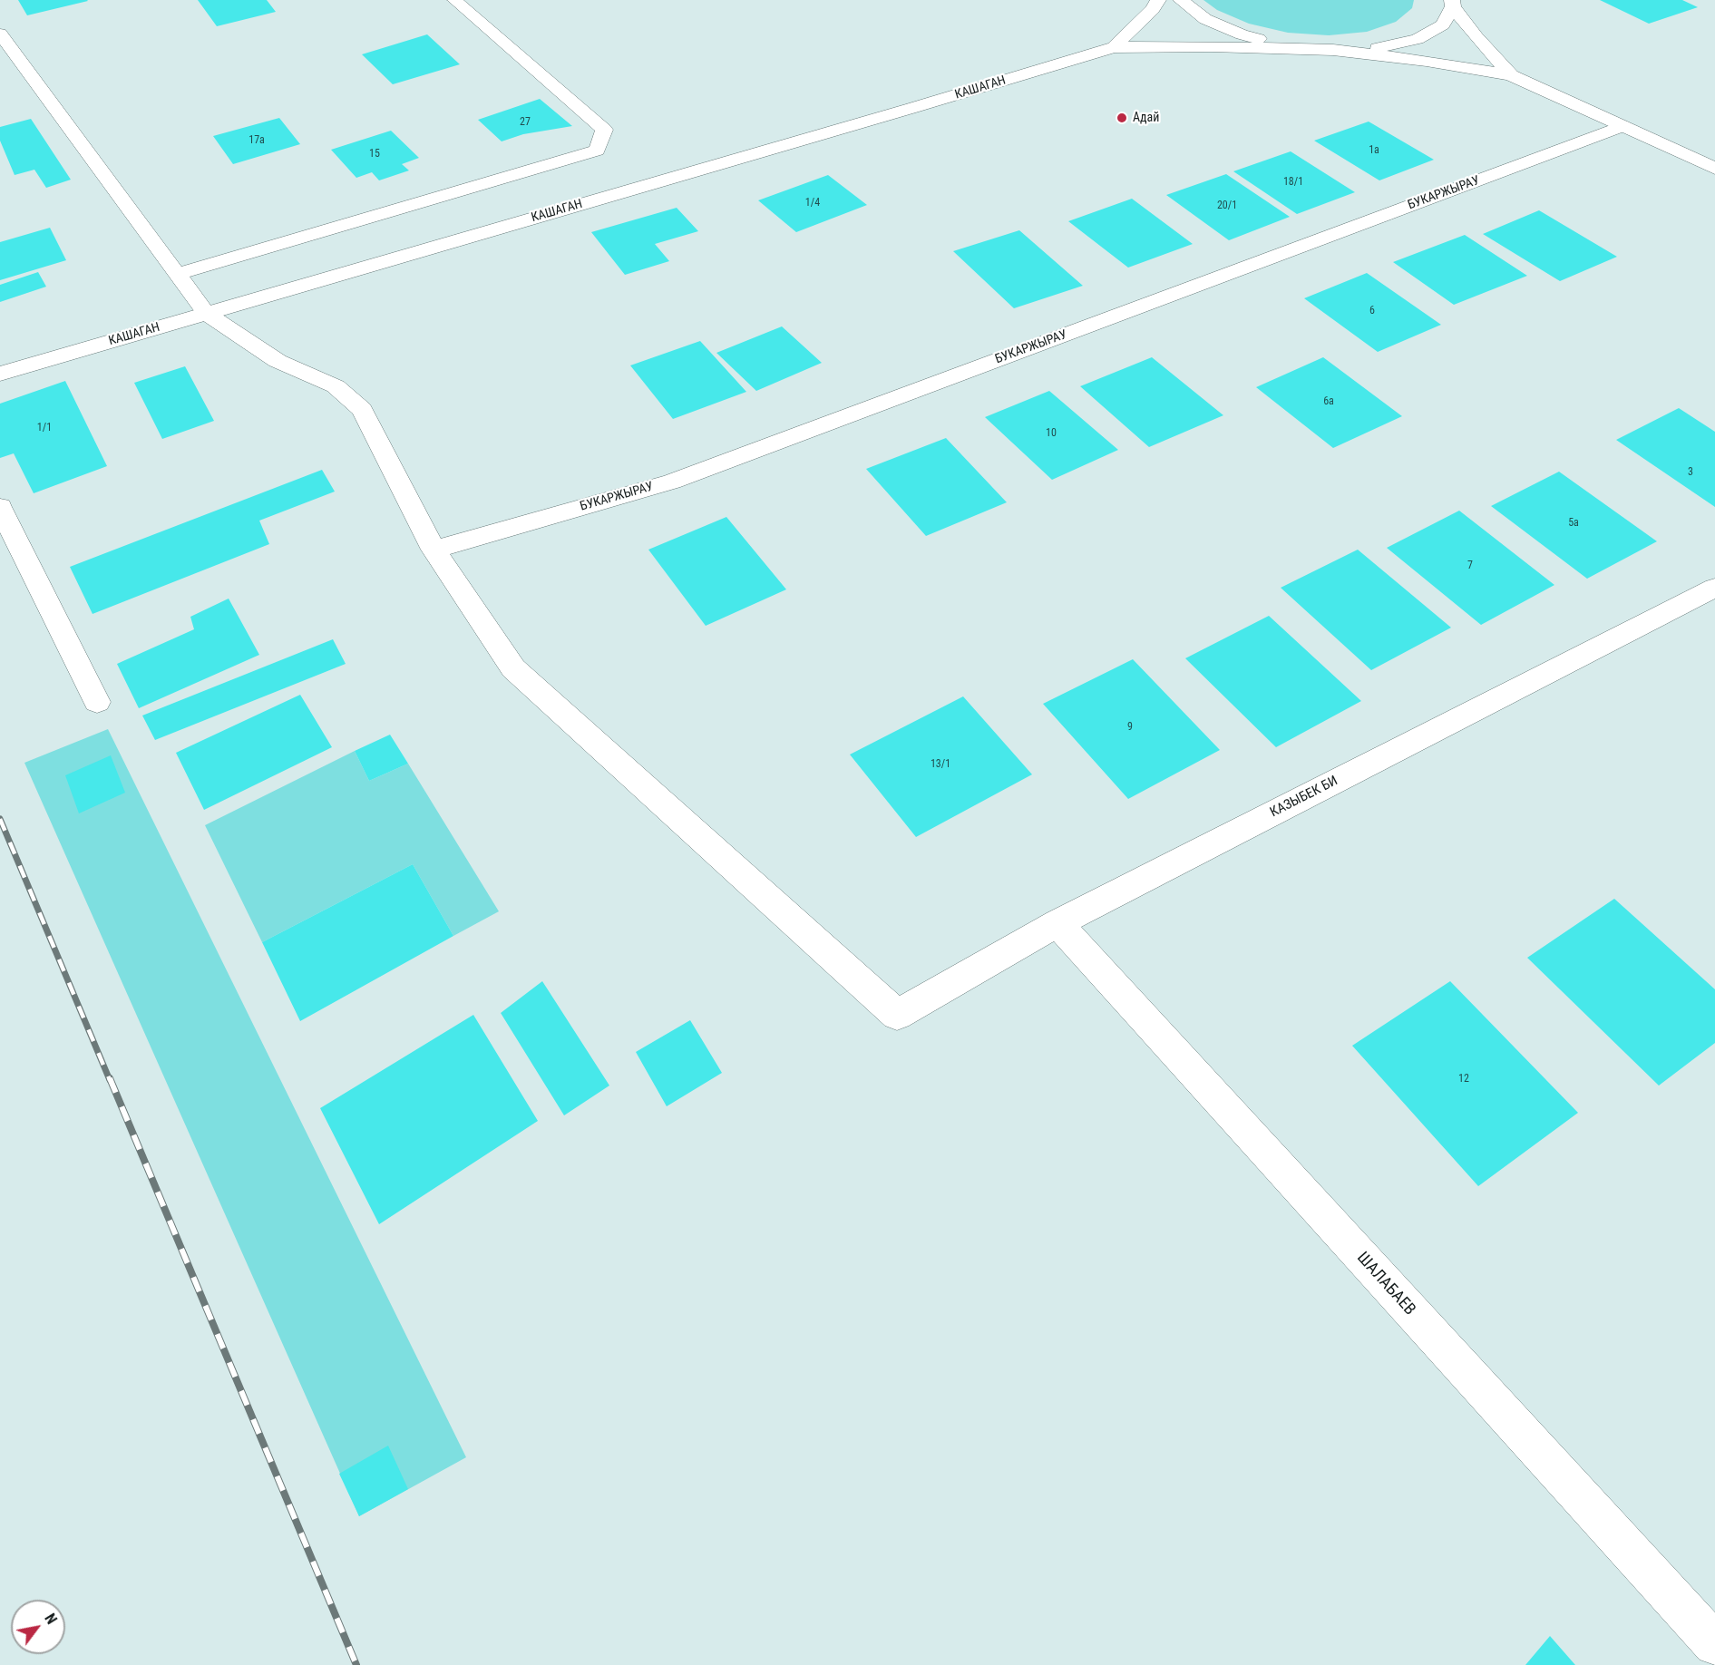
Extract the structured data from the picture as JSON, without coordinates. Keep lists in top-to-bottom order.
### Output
{
  "streets": {
    "street": [
      "КАШАГАН",
      "БУКАРЖЫРАУ",
      "КАЗЫБЕК БИ",
      "ШАЛАБАЕВ"
    ]
  },
  "crossings": [
    ["БУКАРЖЫРАУ", "КАЗЫБЕК БИ"],
    ["КАЗЫБЕК БИ", "ШАЛАБАЕВ"]
  ],
  "places": ["Адай"],
  "house_numbers": [
    "27",
    "17а",
    "1а",
    "15",
    "18/1",
    "1/4",
    "20/1",
    "6",
    "6а",
    "1/1",
    "10",
    "3",
    "5а",
    "7",
    "9",
    "13/1",
    "12"
  ],
  "north": "top right"
}
